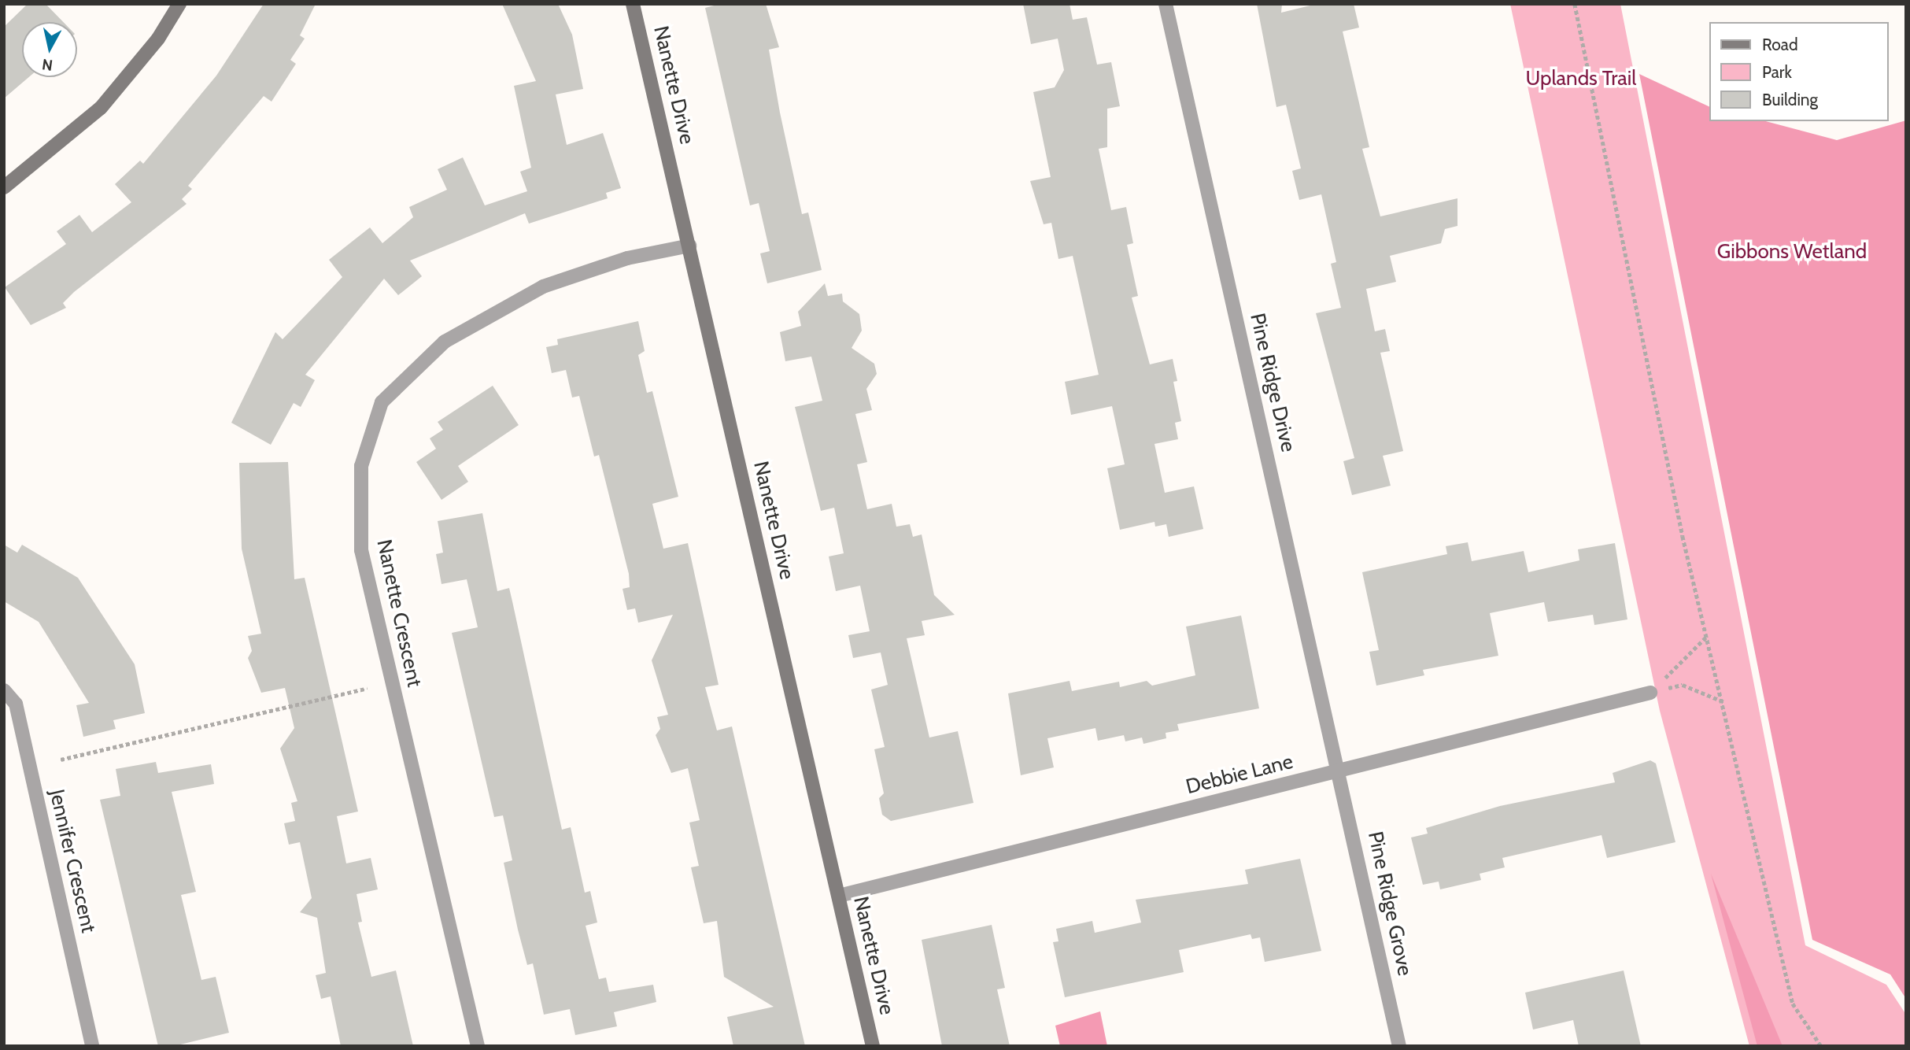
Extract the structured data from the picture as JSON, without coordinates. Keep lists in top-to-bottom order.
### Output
{
  "streets": {
    "street": [
      "Nanette Drive",
      "Pine Ridge Drive",
      "Nanette Crescent",
      "Debbie Lane",
      "Jennifer Crescent",
      "Pine Ridge Grove"
    ]
  },
  "crossings": [
    ["Nanette Drive", "Nanette Crescent"],
    ["Nanette Drive", "Debbie Lane"],
    ["Pine Ridge Drive", "Debbie Lane"],
    ["Pine Ridge Drive", "Pine Ridge Grove"],
    ["Debbie Lane", "Pine Ridge Grove"]
  ],
  "parks": ["Uplands Trail", "Gibbons Wetland"],
  "legend": ["Road", "Park", "Building"],
  "north": "bottom"
}
